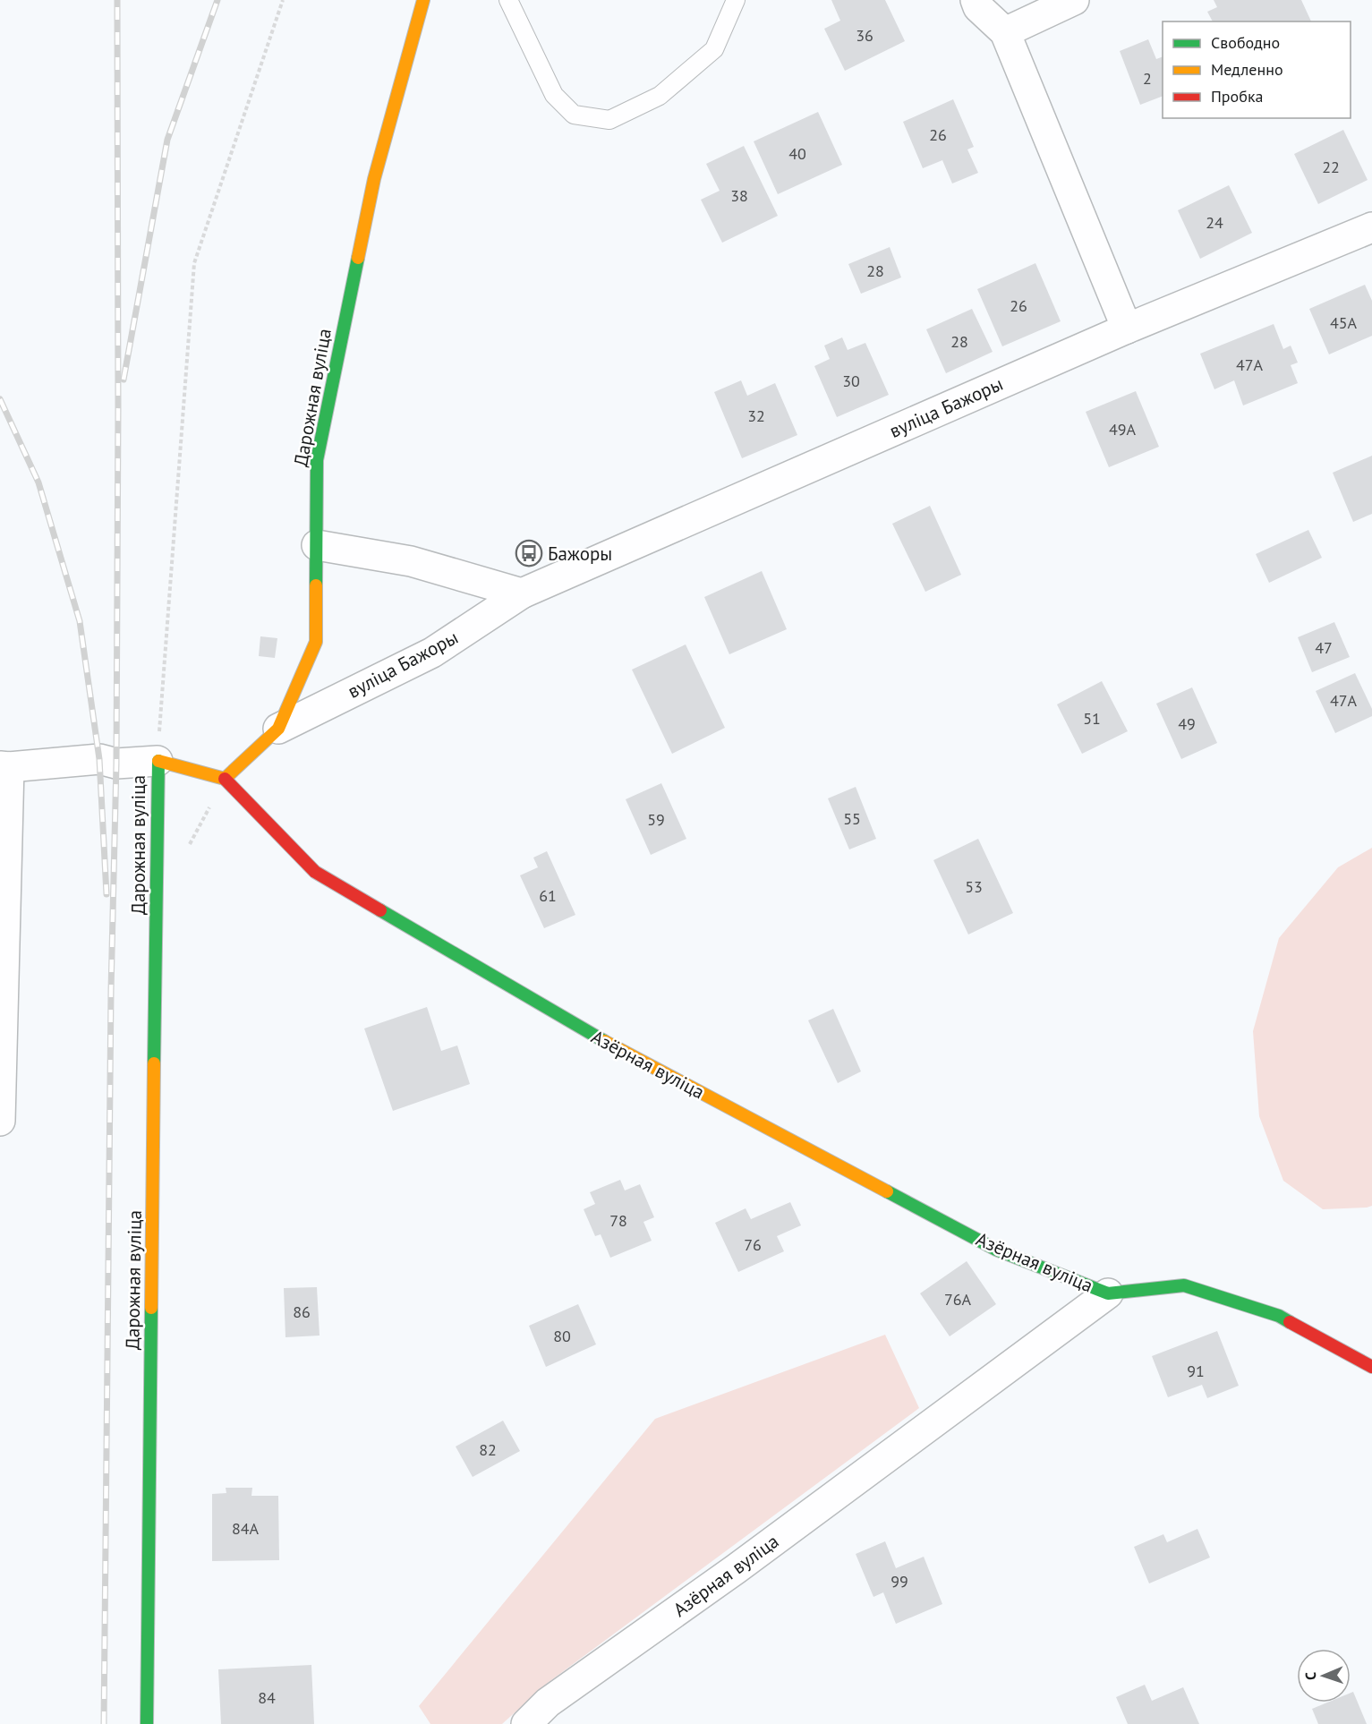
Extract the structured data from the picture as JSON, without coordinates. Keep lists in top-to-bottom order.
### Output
{
  "streets": {
    "street": ["Дарожная вуліца", "вуліца Бажоры", "Азёрная вуліца"]
  },
  "crossings": [
    ["Дарожная вуліца", "вуліца Бажоры"],
    ["Дарожная вуліца", "Азёрная вуліца"]
  ],
  "places": {
    "bus stop": ["Бажоры"]
  },
  "house_numbers": [
    "36",
    "2",
    "26",
    "40",
    "22",
    "38",
    "24",
    "28",
    "26",
    "45А",
    "28",
    "47А",
    "30",
    "32",
    "49А",
    "47",
    "47А",
    "51",
    "49",
    "55",
    "59",
    "53",
    "61",
    "78",
    "76",
    "76А",
    "86",
    "80",
    "91",
    "82",
    "84А",
    "99",
    "84"
  ],
  "legend": ["Свободно", "Медленно", "Пробка"],
  "north": "left"
}
